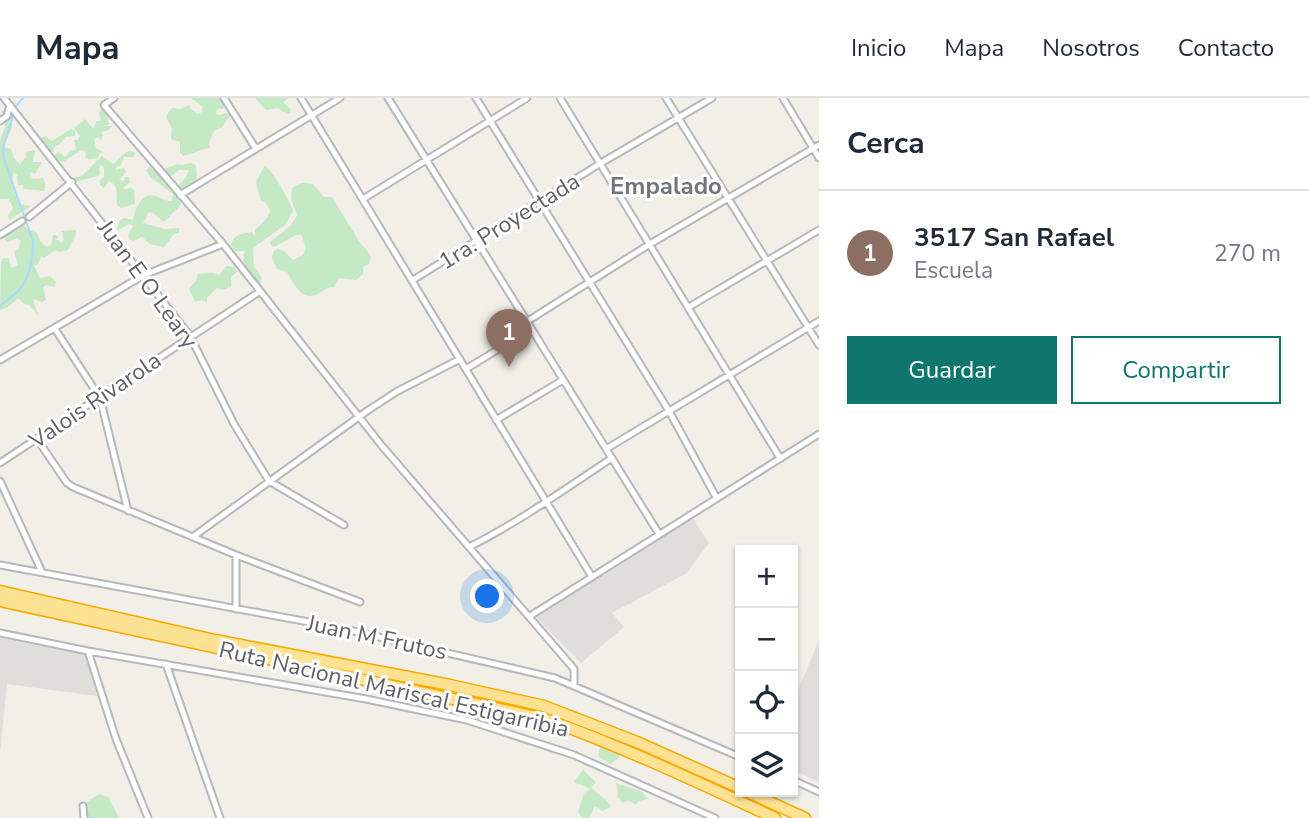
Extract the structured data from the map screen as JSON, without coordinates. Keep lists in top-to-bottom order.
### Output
{
  "streets": {
    "highway": ["Ruta Nacional Mariscal Estigarribia"],
    "street": [
      "1ra. Proyectada",
      "Juan E O Leary",
      "Valois Rivarola",
      "Juan M Frutos"
    ]
  },
  "crossings": [
    ["Juan E O Leary", "Valois Rivarola"]
  ],
  "districts": ["Empalado"],
  "page": {
    "header": "Mapa",
    "nav": [
      "Inicio",
      "Mapa",
      "Nosotros",
      "Contacto"
    ],
    "heading": "Cerca",
    "list": [
      {
        "mark": "1",
        "name": "3517 San Rafael",
        "note": "Escuela",
        "value": "270 m"
      }
    ],
    "pins": "1",
    "buttons": ["Guardar", "Compartir"],
    "map_buttons": ["+", "−"]
  }
}
